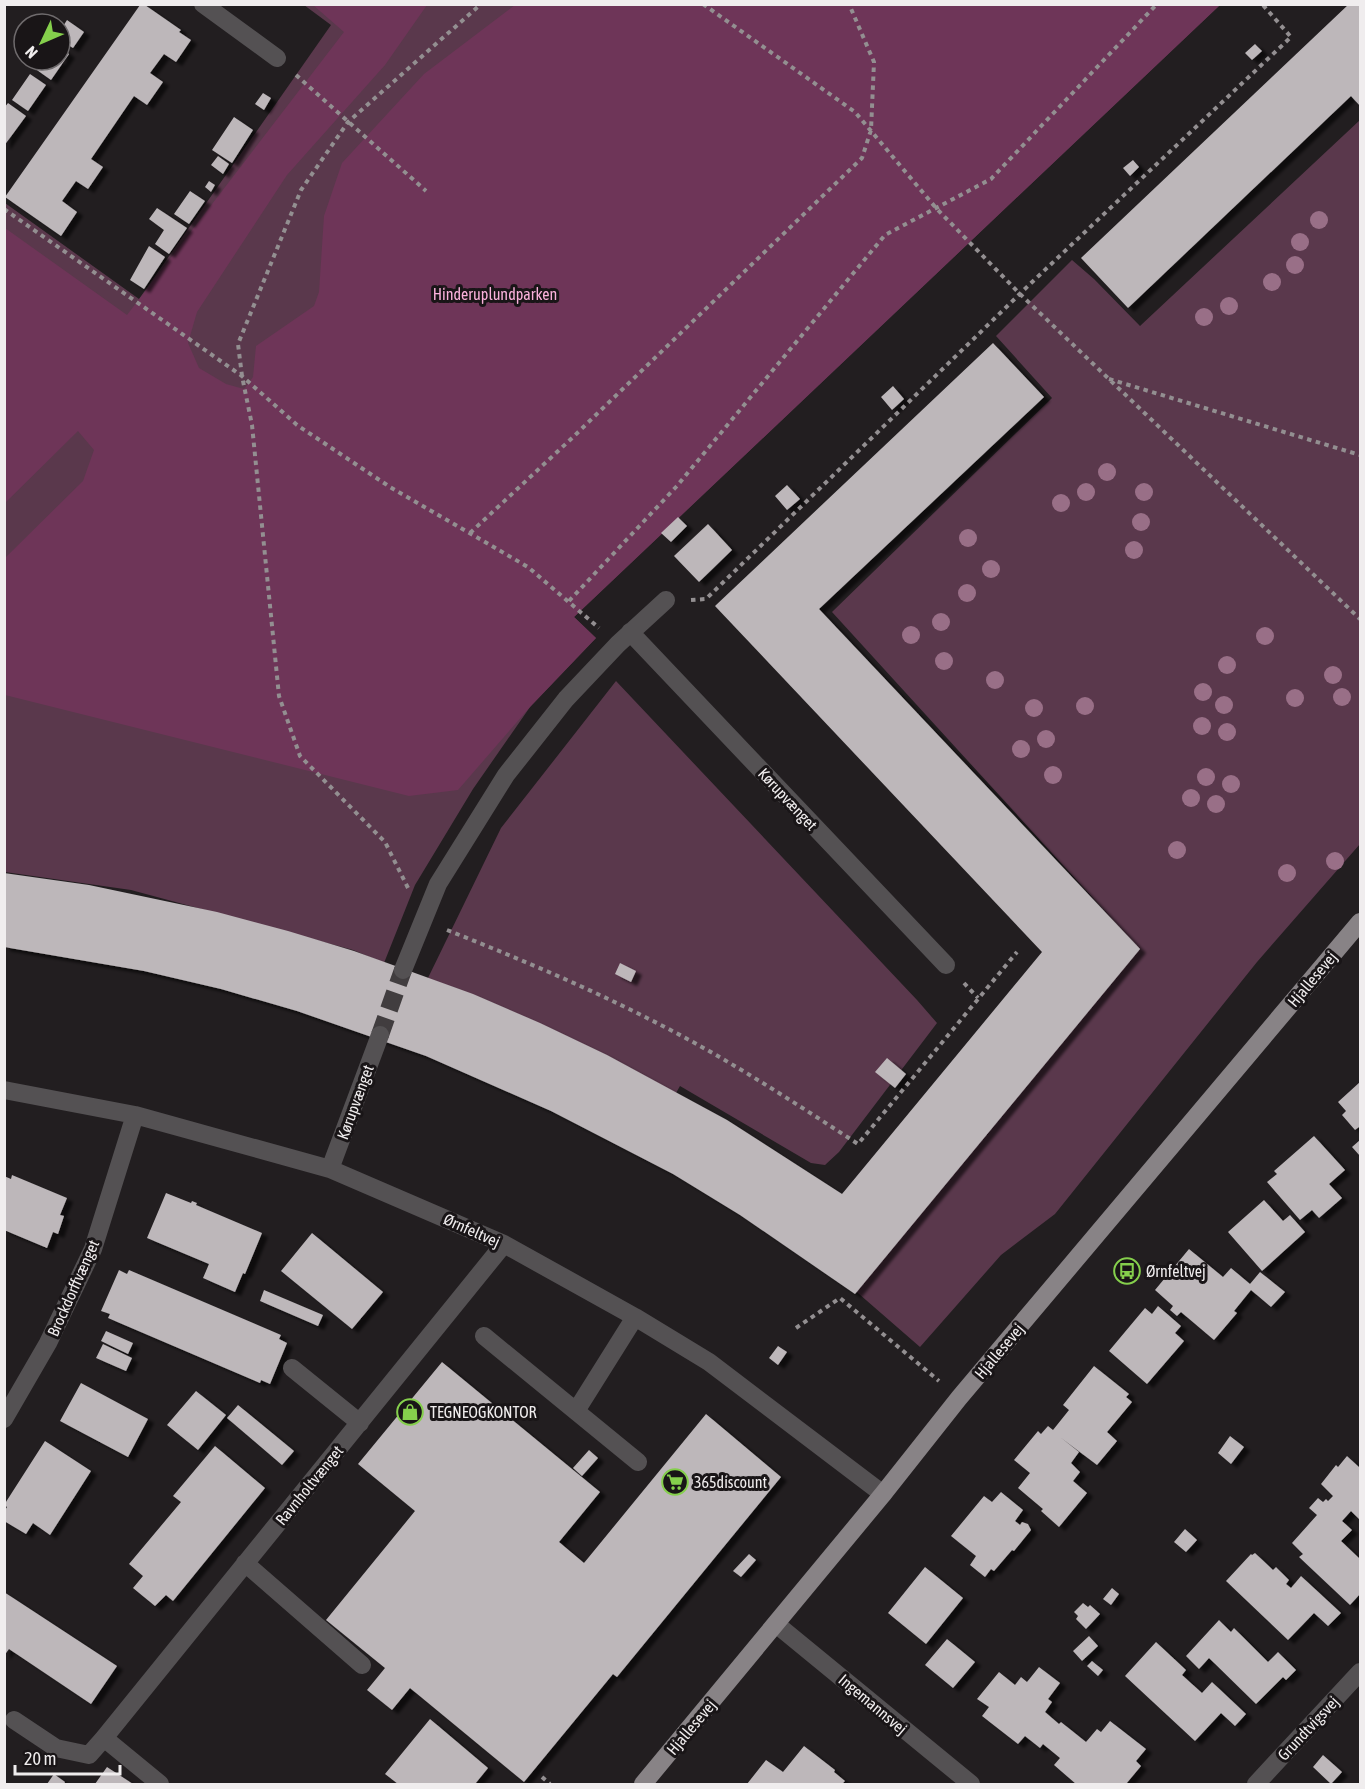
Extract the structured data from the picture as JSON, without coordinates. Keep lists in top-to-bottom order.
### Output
{
  "streets": {
    "main road": ["Hjallesevej"],
    "street": [
      "Kørupvænget",
      "Ørnfeltvej",
      "Brockdorffvænget",
      "Ravnholtvænget",
      "Ingemannsvej",
      "Grundtvigsvej"
    ]
  },
  "crossings": [
    ["Kørupvænget", "Ørnfeltvej"],
    ["Hjallesevej", "Ørnfeltvej"],
    ["Hjallesevej", "Ingemannsvej"],
    ["Ørnfeltvej", "Brockdorffvænget"],
    ["Ørnfeltvej", "Ravnholtvænget"]
  ],
  "parks": ["Hinderuplundparken"],
  "places": {
    "bus stop": ["Ørnfeltvej"],
    "shop": ["TEGNEOGKONTOR"],
    "supermarket": ["365discount"]
  },
  "scale_bar": "20 m",
  "north": "bottom left"
}
